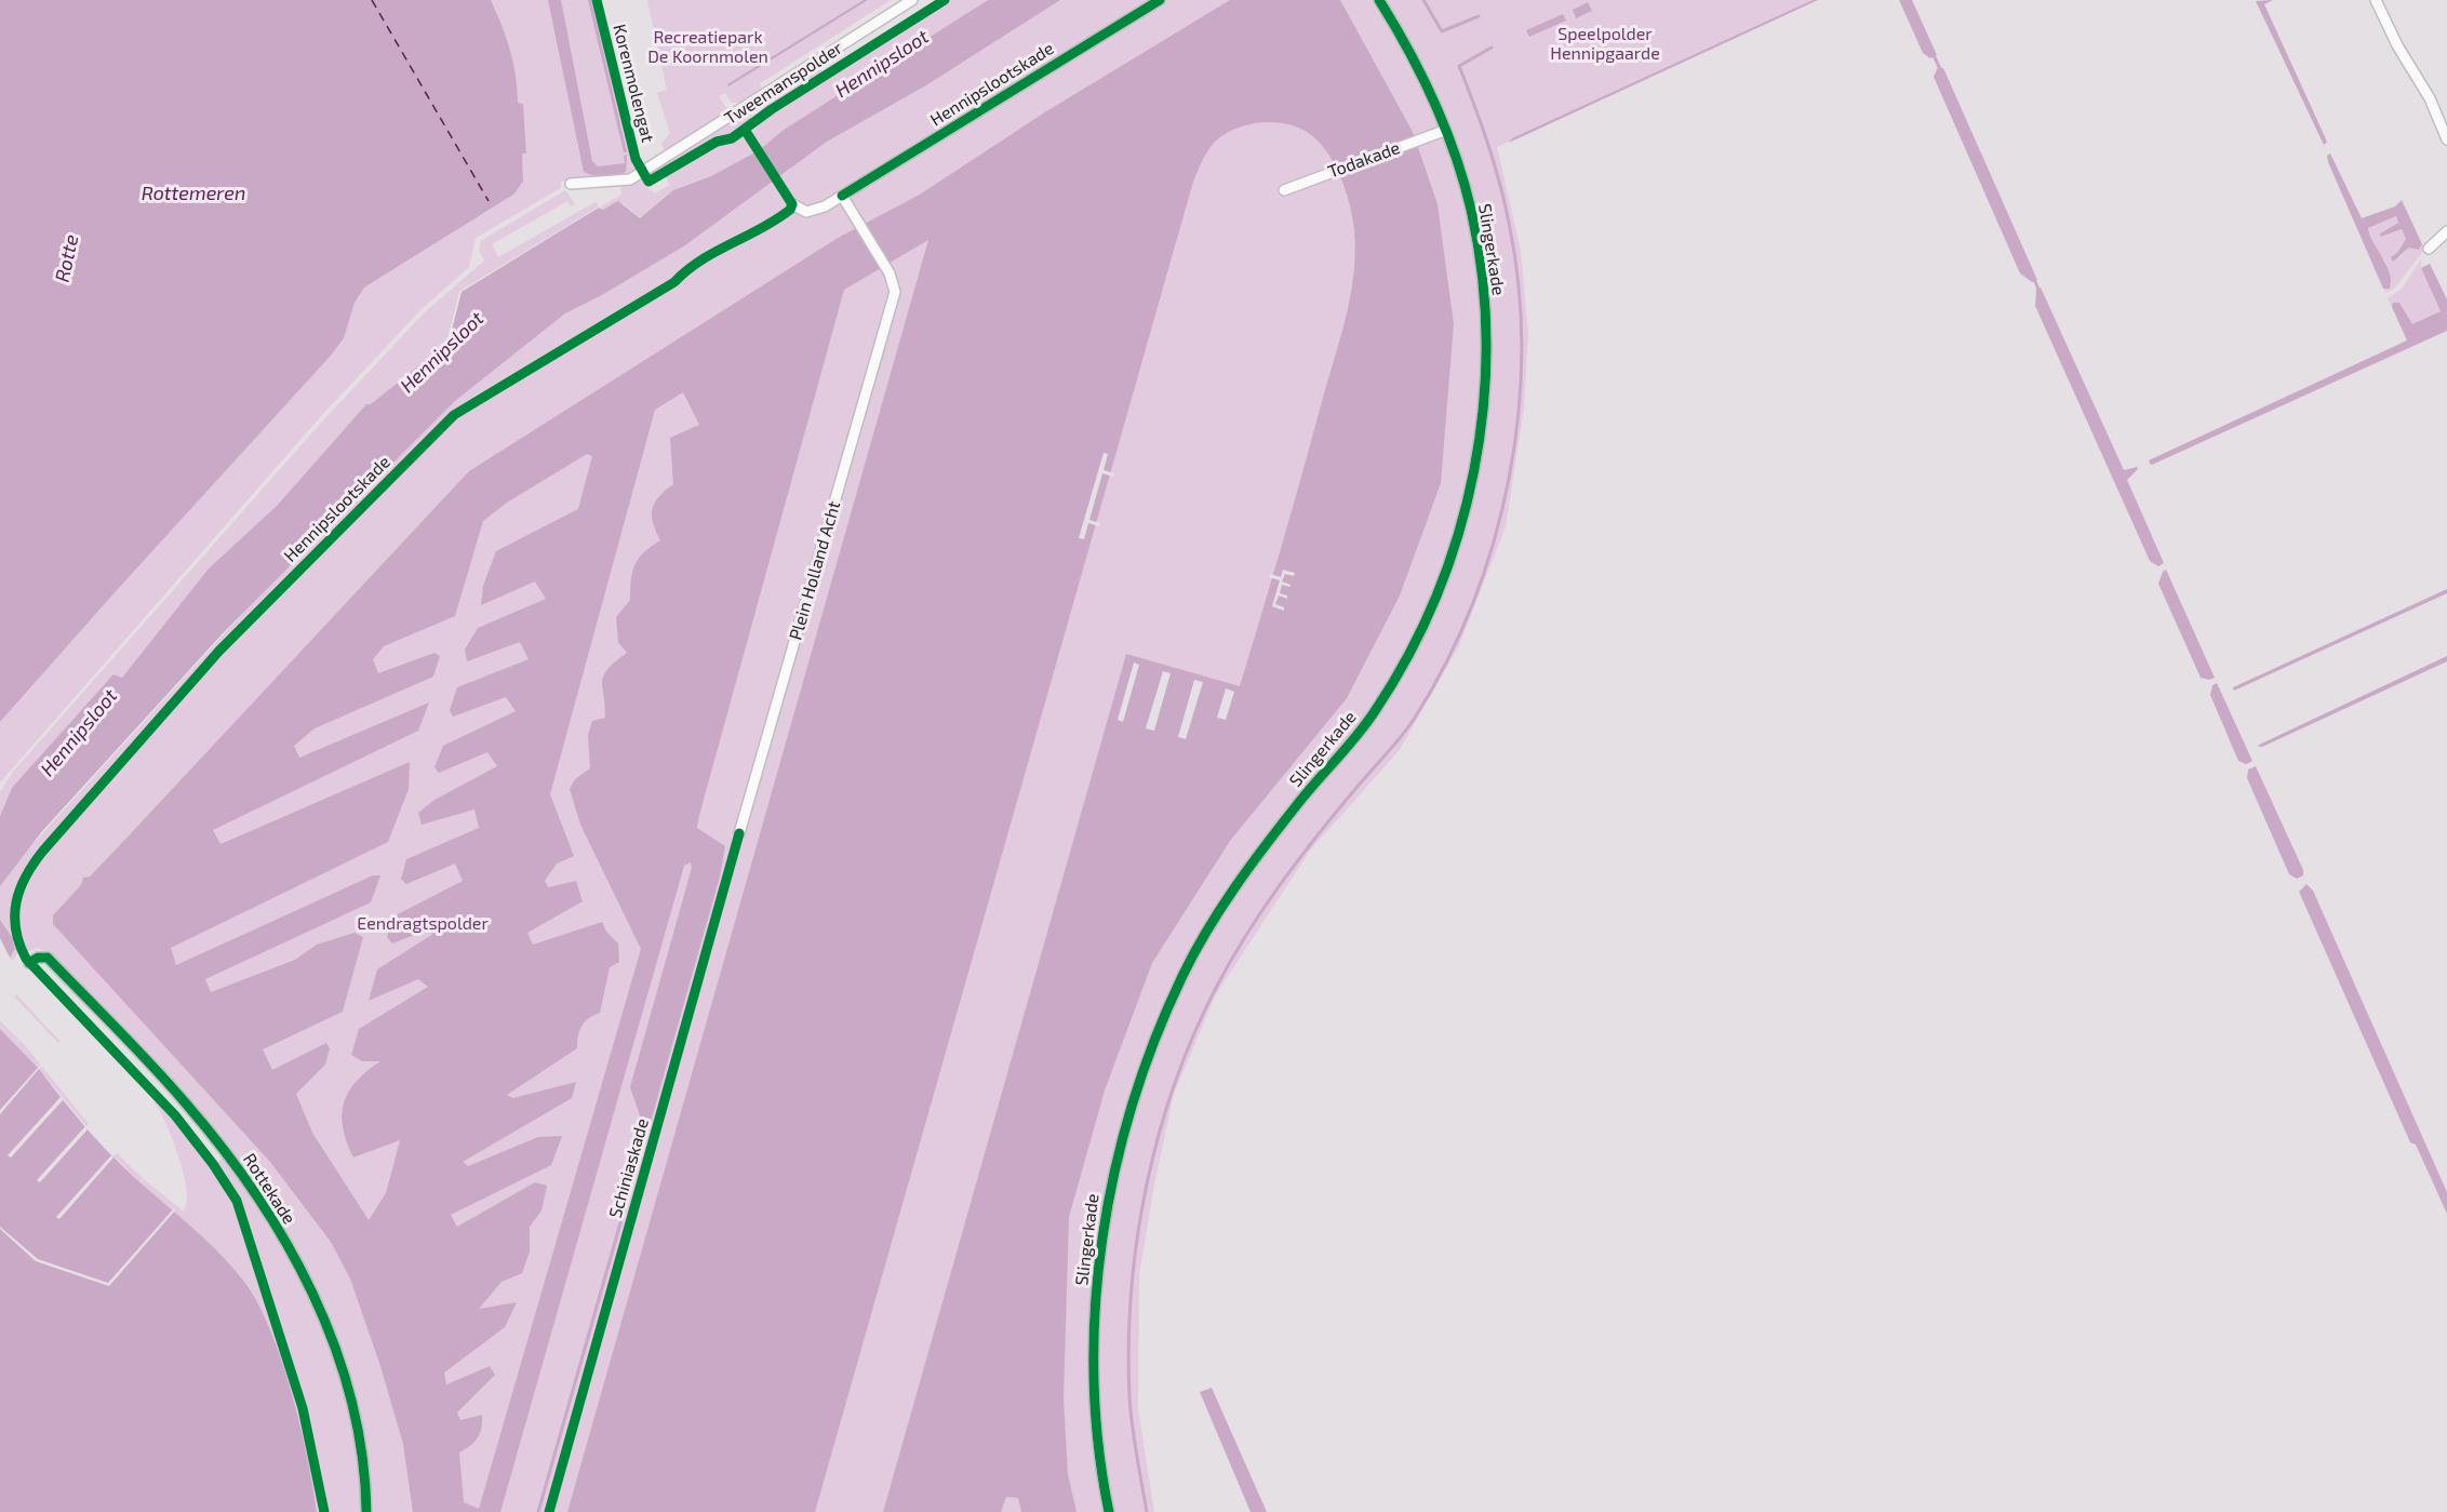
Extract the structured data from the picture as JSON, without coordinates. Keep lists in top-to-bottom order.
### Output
{
  "streets": {
    "street": [
      "Tweemanspolder",
      "Hennipslootskade",
      "Todakade",
      "Slingerkade",
      "Plein Holland Acht",
      "Rottekade"
    ],
    "cycle path": ["Korenmolengat", "Schiniaskade"]
  },
  "crossings": [
    ["Hennipslootskade", "Plein Holland Acht"],
    ["Todakade", "Slingerkade"]
  ],
  "water": ["Hennipsloot", "Rottemeren", "Rotte"],
  "parks": ["Speelpolder Hennipgaarde", "Recreatiepark De Koornmolen", "Eendragtspolder"]
}
